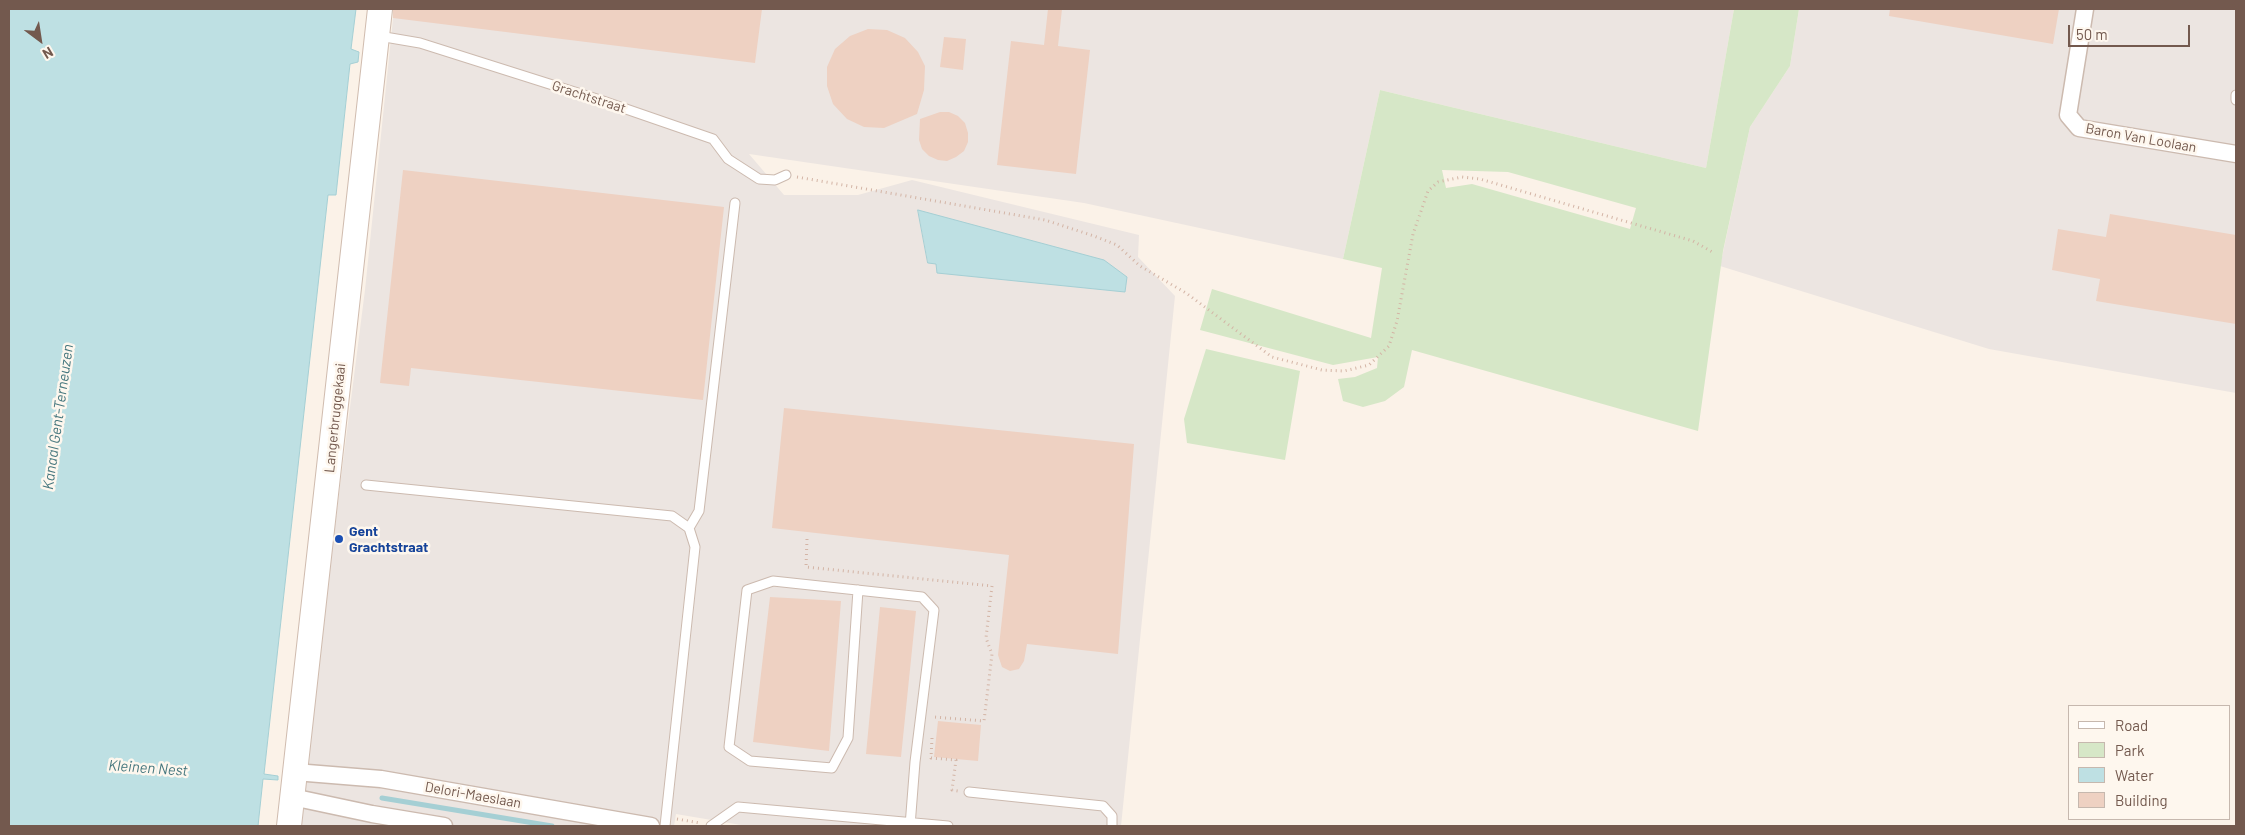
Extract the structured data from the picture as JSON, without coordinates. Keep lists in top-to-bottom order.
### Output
{
  "streets": {
    "main road": ["Langerbruggekaai"],
    "street": ["Baron Van Loolaan", "Delori-Maeslaan"],
    "lane": ["Grachtstraat"]
  },
  "crossings": [
    ["Grachtstraat", "Langerbruggekaai"],
    ["Langerbruggekaai", "Delori-Maeslaan"]
  ],
  "water": ["Kanaal Gent-Terneuzen", "Kleinen Nest"],
  "places": ["Gent Grachtstraat"],
  "legend": [
    "Road",
    "Park",
    "Water",
    "Building"
  ],
  "scale_bar": "50 m",
  "north": "bottom right"
}
